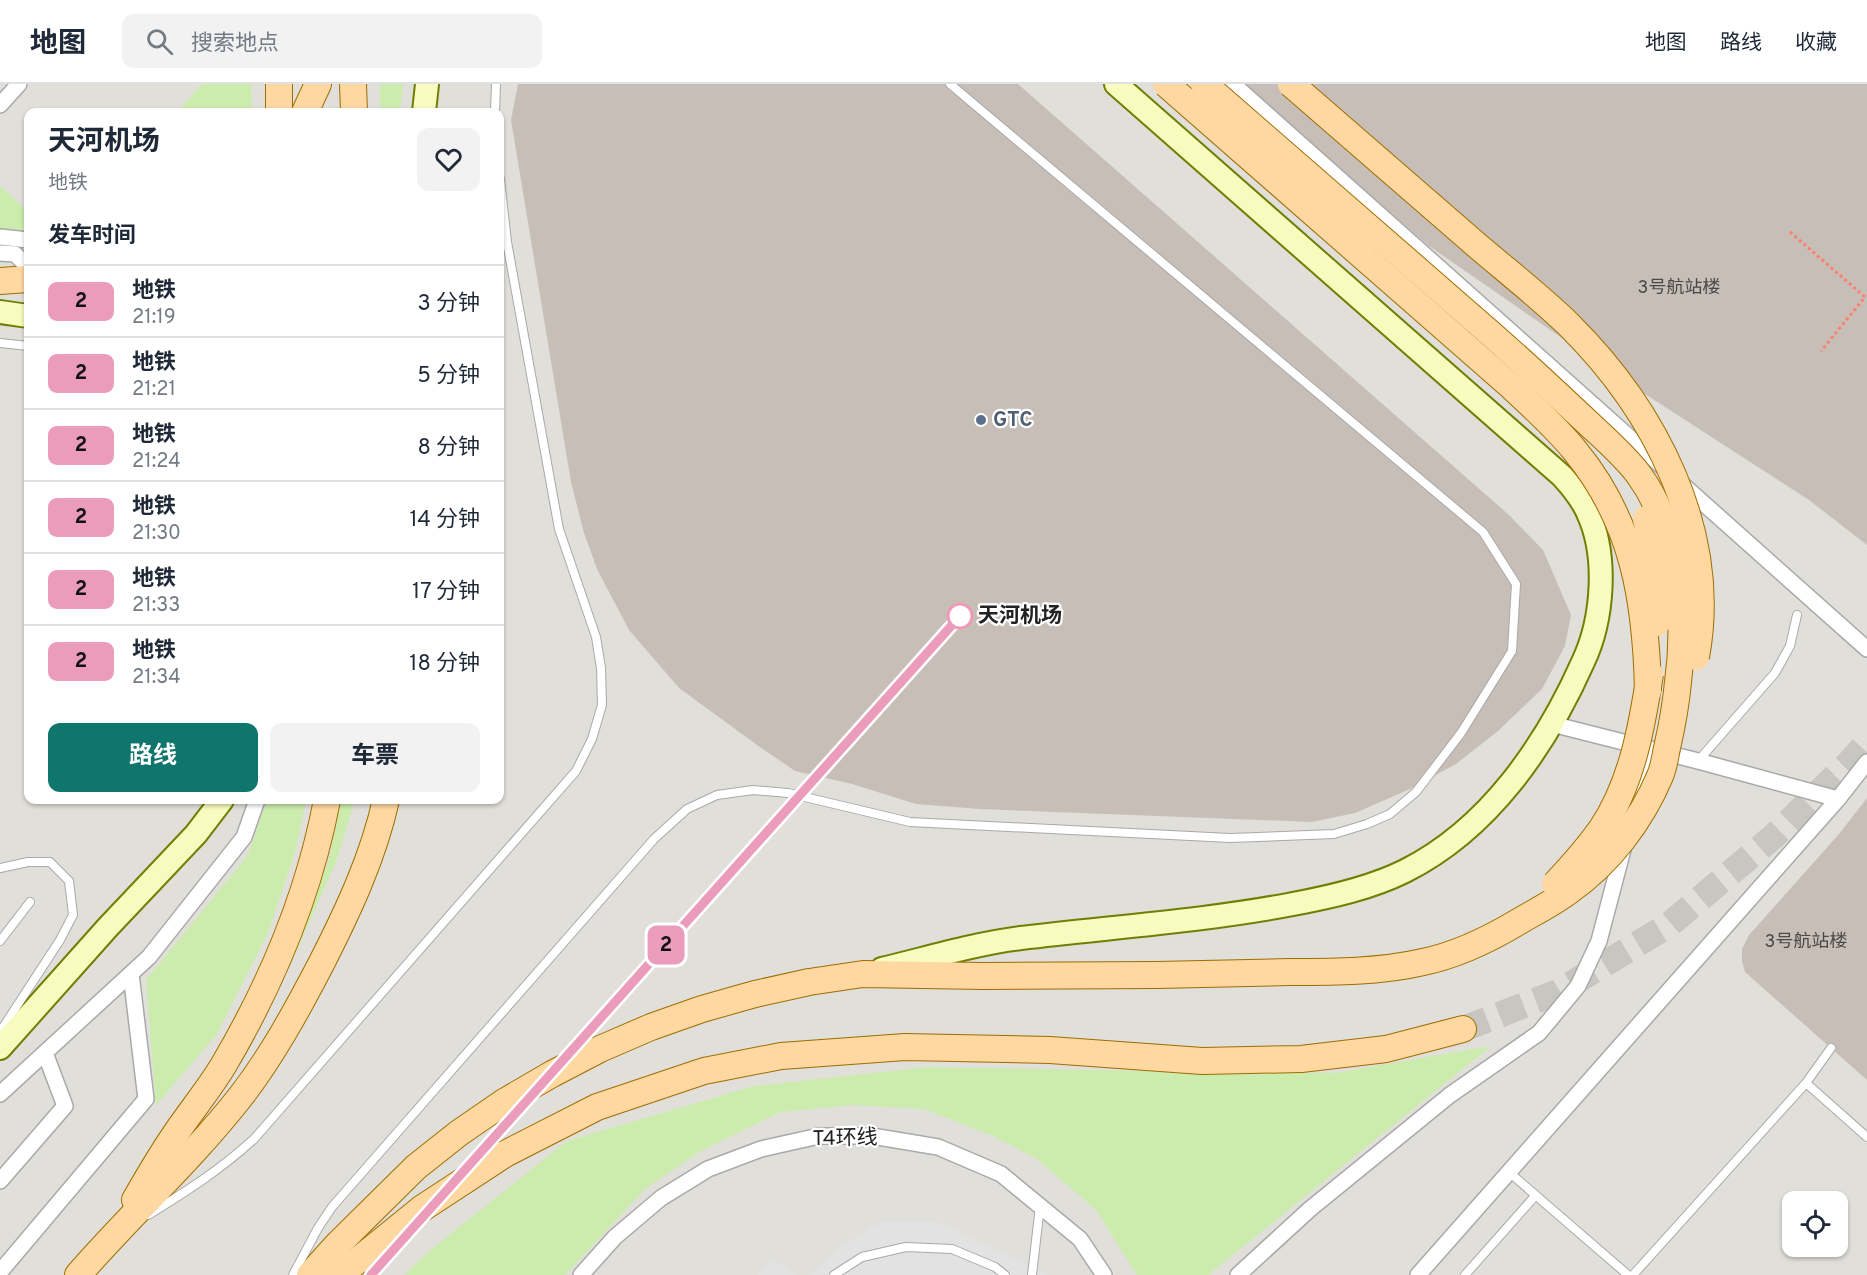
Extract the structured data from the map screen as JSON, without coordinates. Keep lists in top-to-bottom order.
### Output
{
  "streets": {
    "street": ["T4环线"]
  },
  "places": ["GTC", "天河机场"],
  "lines": ["metro line 2"],
  "house_numbers": ["3号航站楼", "3号航站楼"],
  "page": {
    "header": "地图",
    "search": "搜索地点",
    "nav": ["地图", "路线", "收藏"],
    "on_map": "2",
    "heading": [
      ["天河机场", "地铁"],
      "发车时间"
    ],
    "list": [
      {
        "mark": "2",
        "name": "地铁",
        "note": "21:19",
        "value": "3 分钟"
      },
      {
        "mark": "2",
        "name": "地铁",
        "note": "21:21",
        "value": "5 分钟"
      },
      {
        "mark": "2",
        "name": "地铁",
        "note": "21:24",
        "value": "8 分钟"
      },
      {
        "mark": "2",
        "name": "地铁",
        "note": "21:30",
        "value": "14 分钟"
      },
      {
        "mark": "2",
        "name": "地铁",
        "note": "21:33",
        "value": "17 分钟"
      },
      {
        "mark": "2",
        "name": "地铁",
        "note": "21:34",
        "value": "18 分钟"
      }
    ],
    "buttons": ["路线", "车票"]
  }
}
